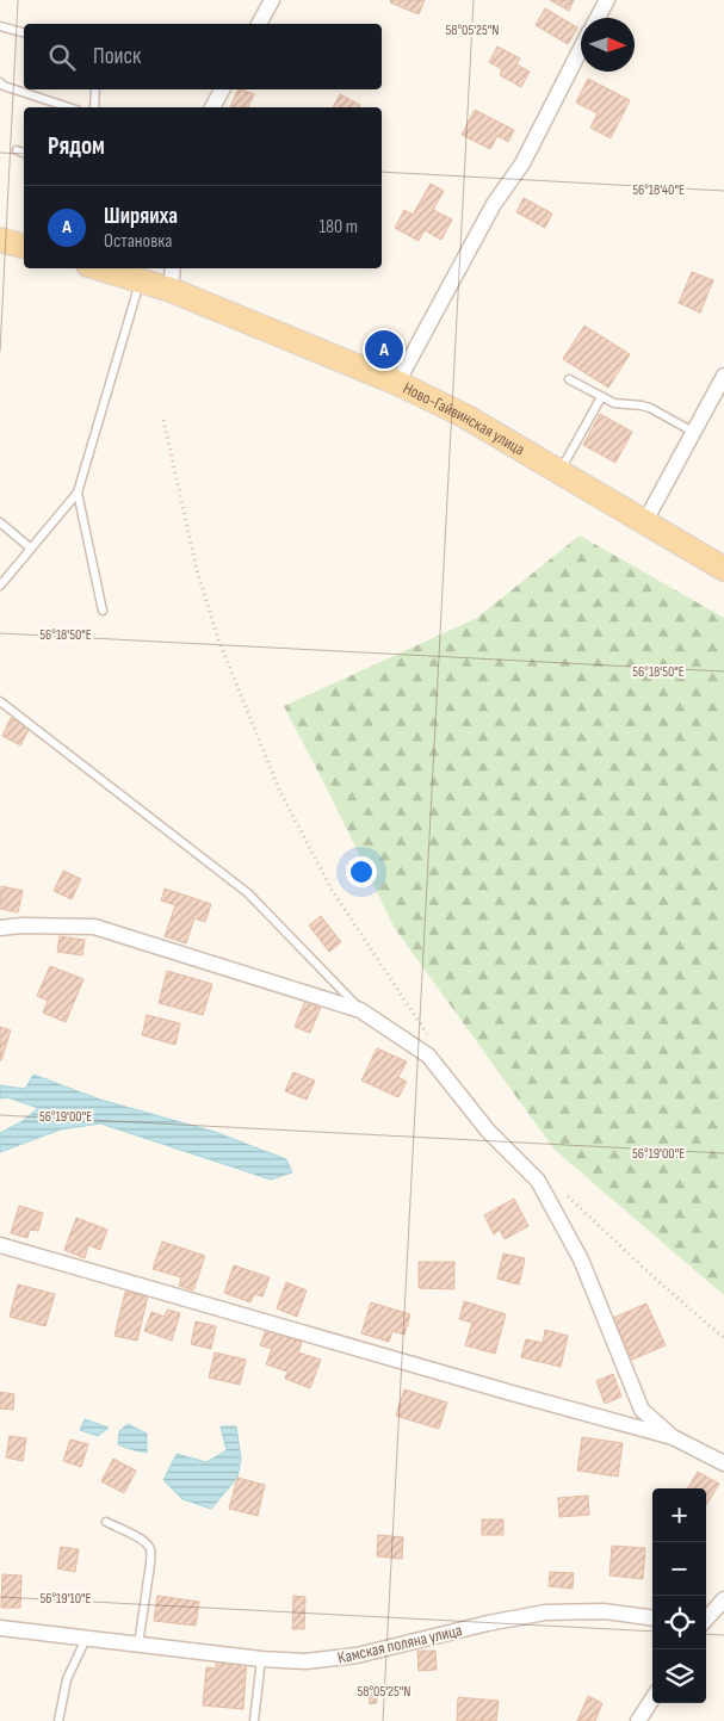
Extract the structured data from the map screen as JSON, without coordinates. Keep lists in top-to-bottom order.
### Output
{
  "streets": {
    "main road": ["Ново-Гайвинская улица"],
    "street": ["Камская поляна улица"]
  },
  "north": "right",
  "page": {
    "search": "Поиск",
    "heading": "Рядом",
    "list": [
      {
        "mark": "A",
        "name": "Ширяиха",
        "note": "Остановка",
        "value": "180 m"
      }
    ],
    "pins": "A",
    "map_buttons": ["+", "−"]
  },
  "coordinates": [
    "58°05'25\"N",
    "56°18'40\"E",
    "56°18'50\"E",
    "56°19'00\"E",
    "56°19'10\"E"
  ]
}
